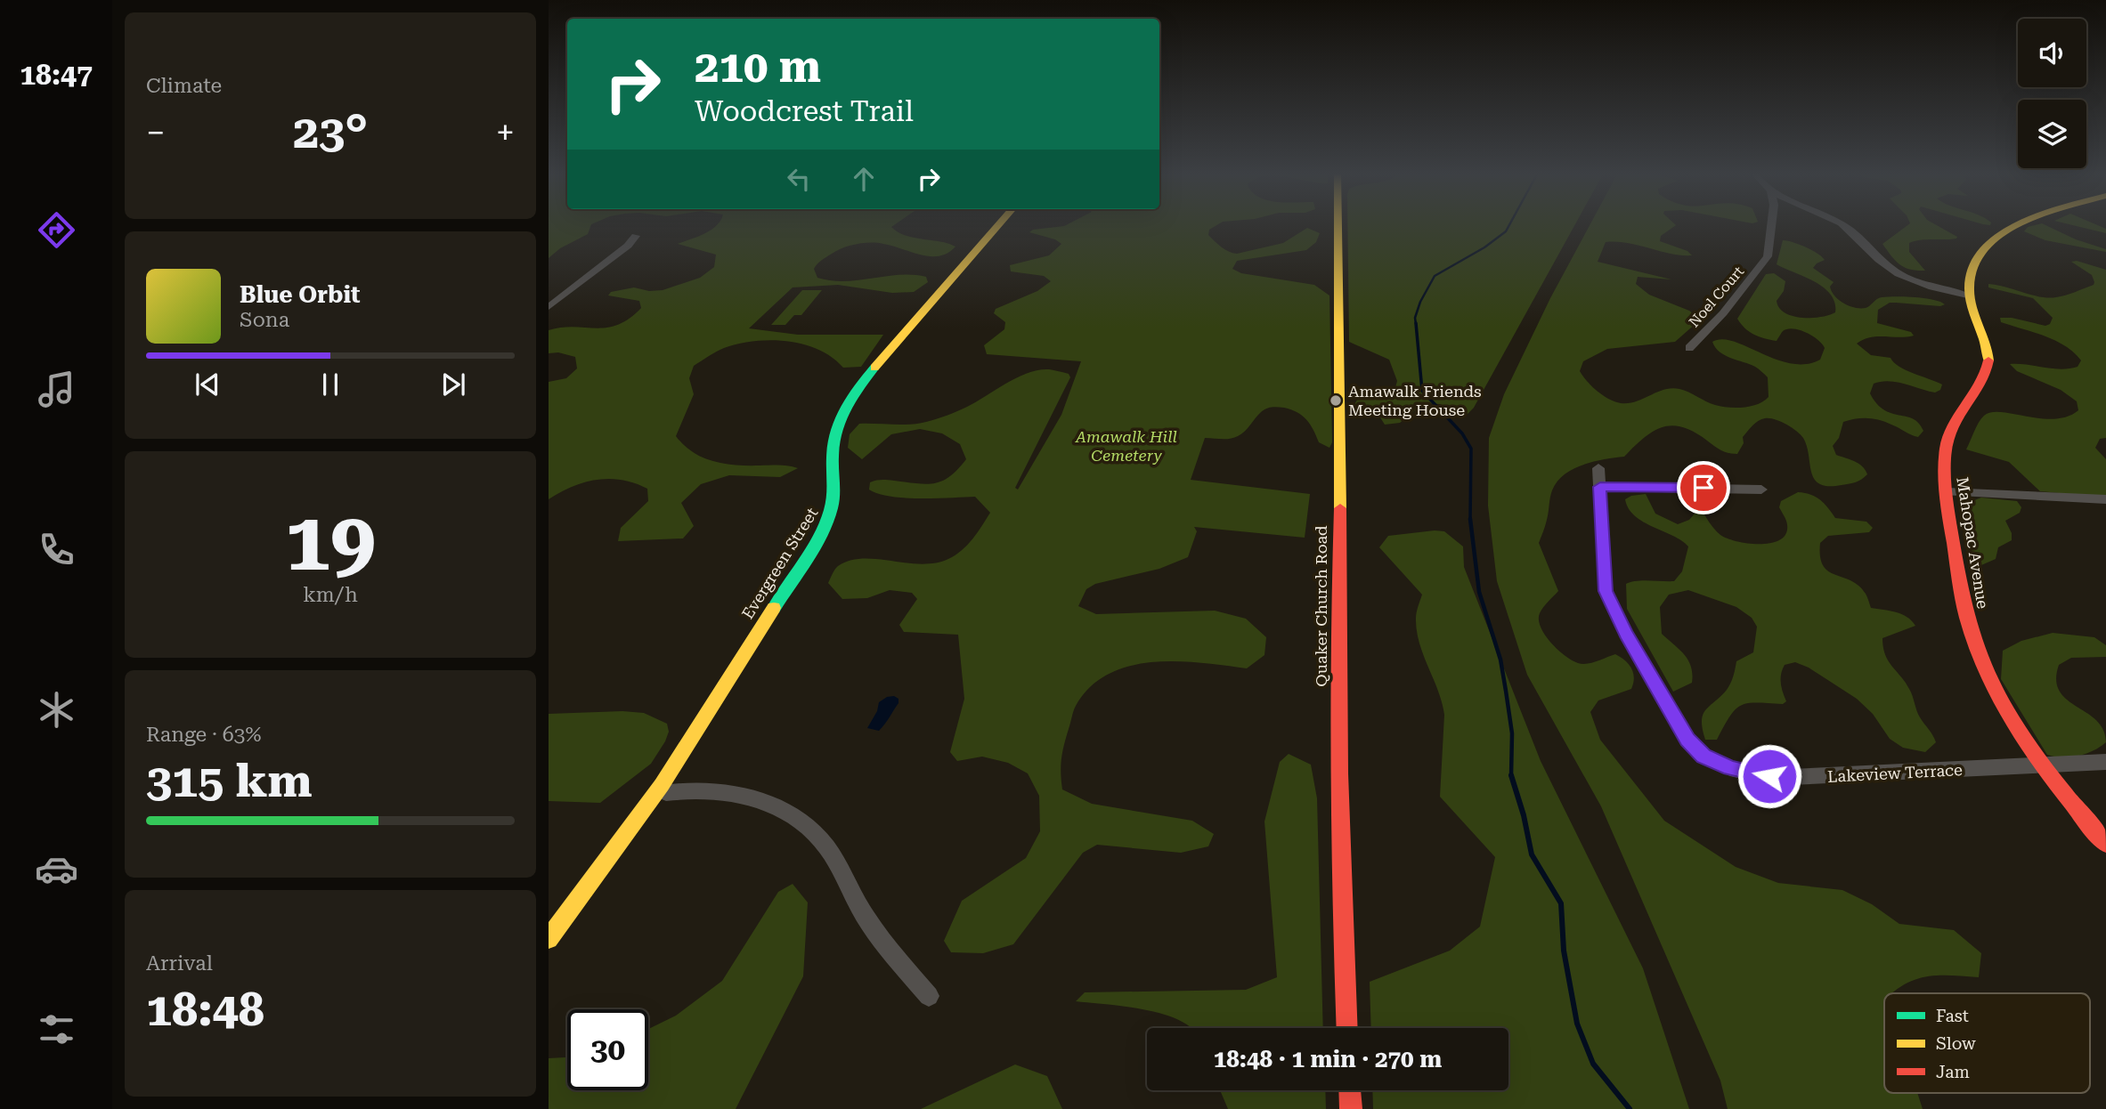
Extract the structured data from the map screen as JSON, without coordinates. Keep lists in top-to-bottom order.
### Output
{
  "streets": {
    "street": [
      "Noel Court",
      "Mahopac Avenue",
      "Evergreen Street",
      "Quaker Church Road",
      "Lakeview Terrace"
    ]
  },
  "crossings": [
    ["Mahopac Avenue", "Lakeview Terrace"]
  ],
  "parks": ["Amawalk Hill Cemetery"],
  "places": ["Amawalk Friends Meeting House"],
  "legend": ["Fast", "Slow", "Jam"],
  "page": {
    "tabs": "18:47",
    "tile": [
      "Climate",
      ["19", "km/h"],
      ["Range · 63%", "315 km"],
      ["Arrival", "18:48"]
    ],
    "turn": ["210 m", "Woodcrest Trail"],
    "heat": ["−", "23°", "+"],
    "song": ["Blue Orbit", "Sona"],
    "limit": "30",
    "trip": "18:48 · 1 min · 270 m"
  }
}
